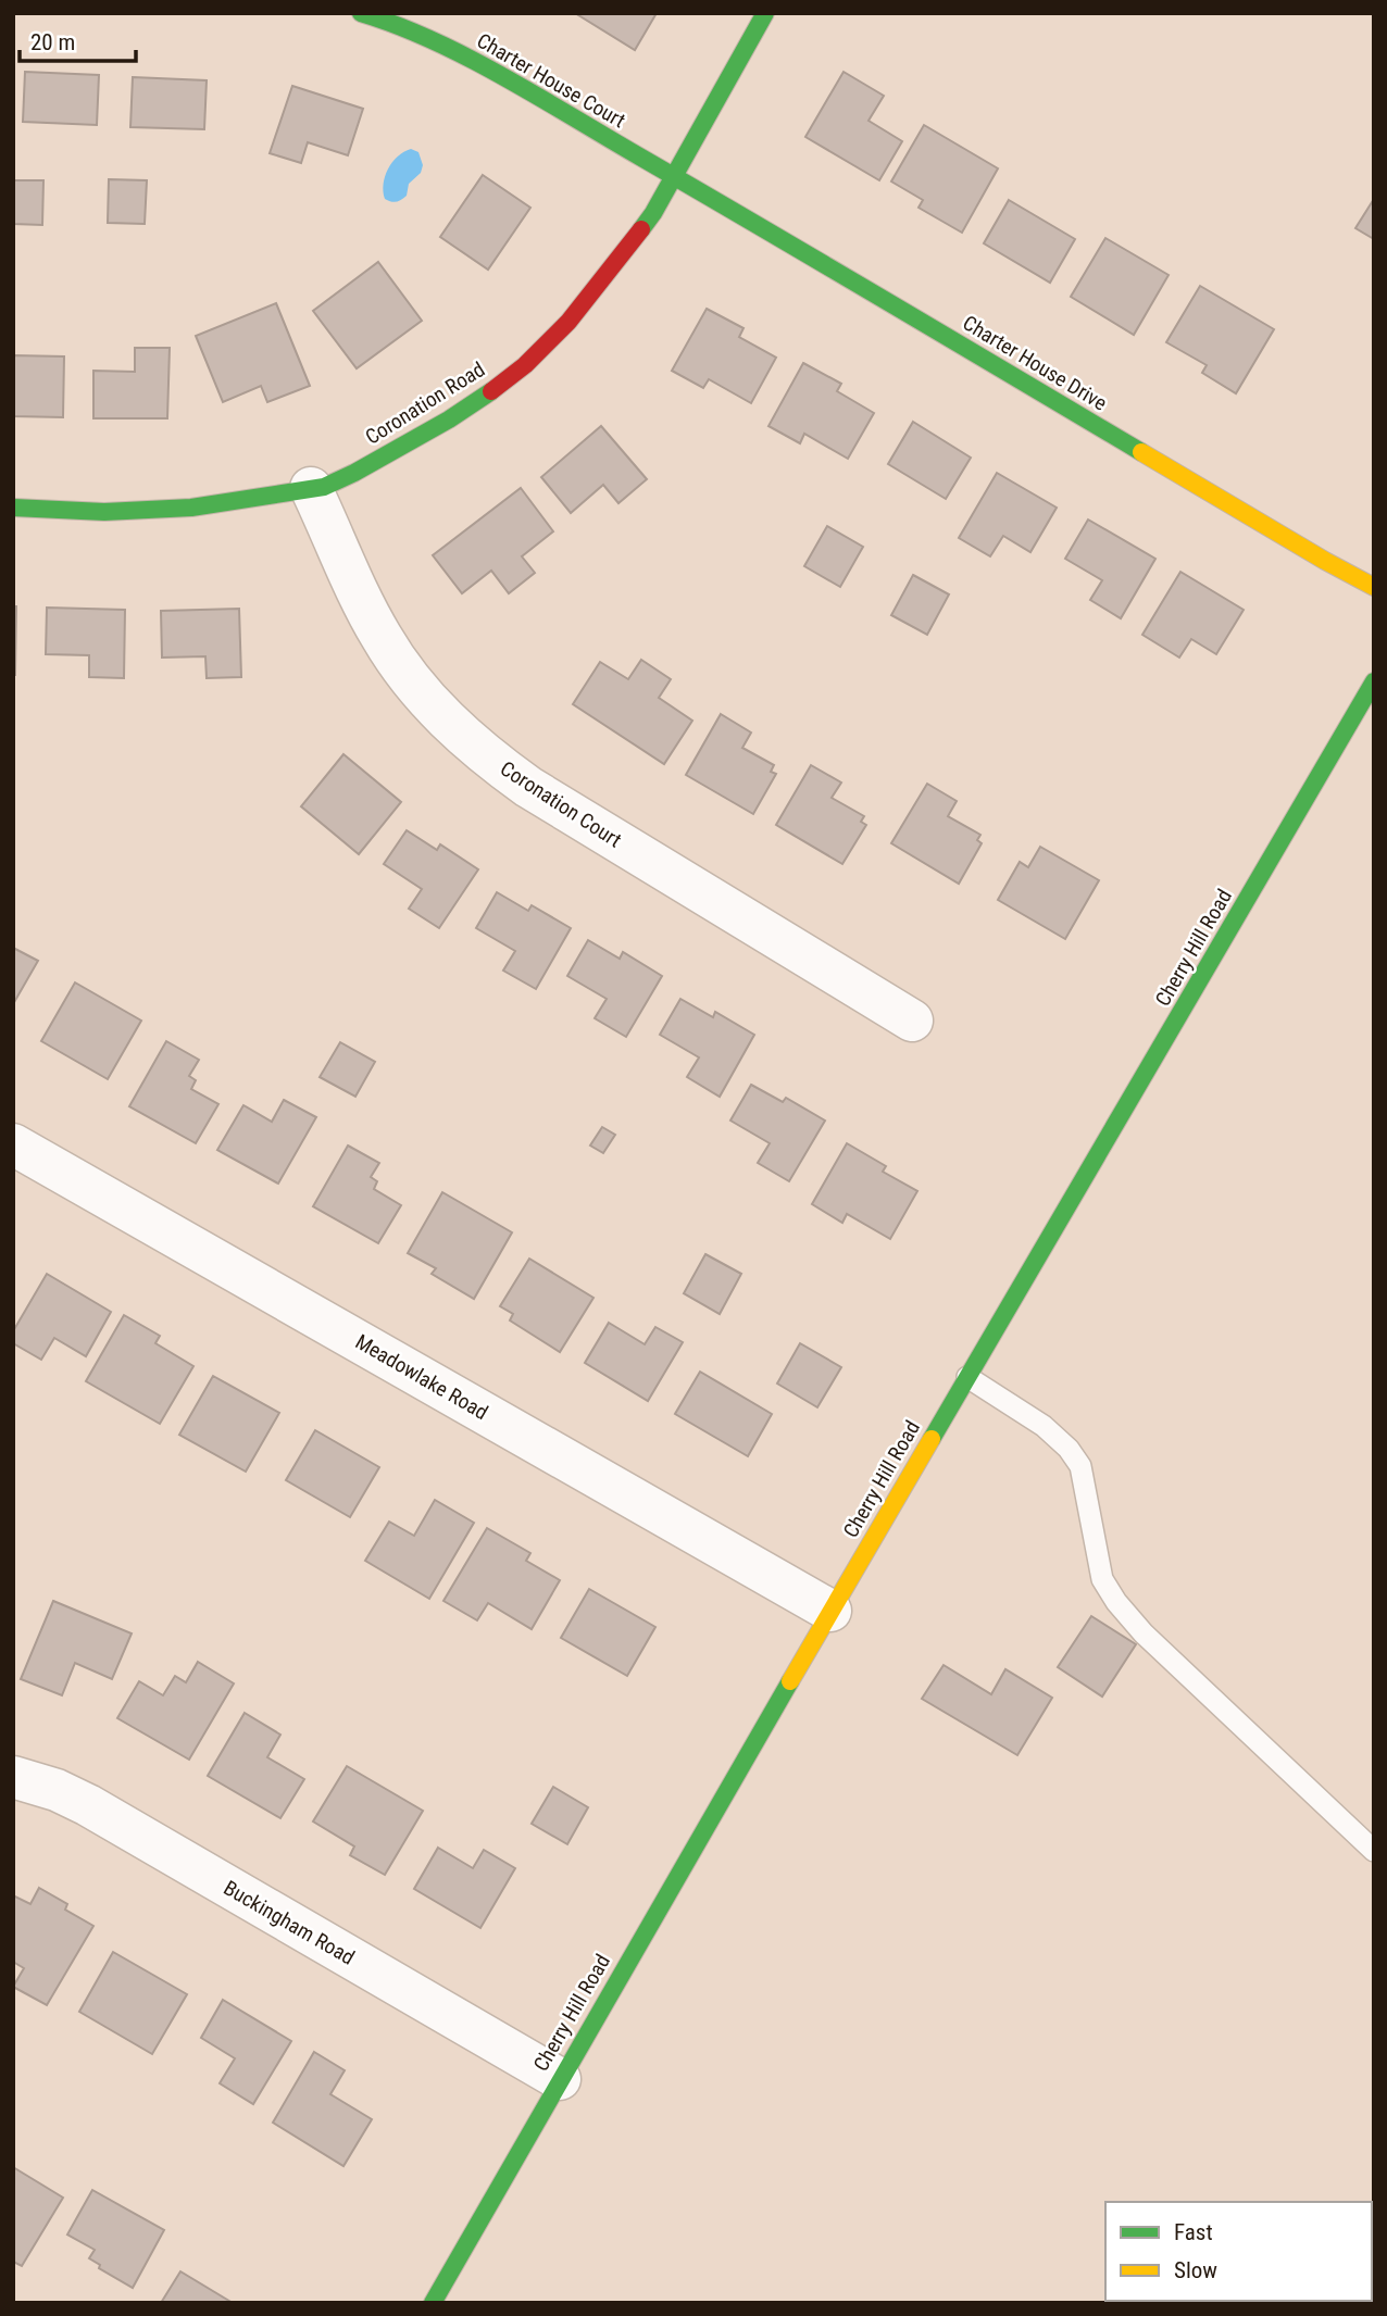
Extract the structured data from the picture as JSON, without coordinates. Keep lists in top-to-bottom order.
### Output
{
  "streets": {
    "street": [
      "Charter House Court",
      "Charter House Drive",
      "Coronation Road",
      "Coronation Court",
      "Cherry Hill Road",
      "Meadowlake Road",
      "Buckingham Road"
    ]
  },
  "crossings": [
    ["Charter House Court", "Charter House Drive"],
    ["Charter House Court", "Coronation Road"],
    ["Charter House Drive", "Coronation Road"],
    ["Coronation Road", "Coronation Court"],
    ["Cherry Hill Road", "Meadowlake Road"],
    ["Cherry Hill Road", "Buckingham Road"]
  ],
  "legend": ["Fast", "Slow"],
  "scale_bar": "20 m"
}
